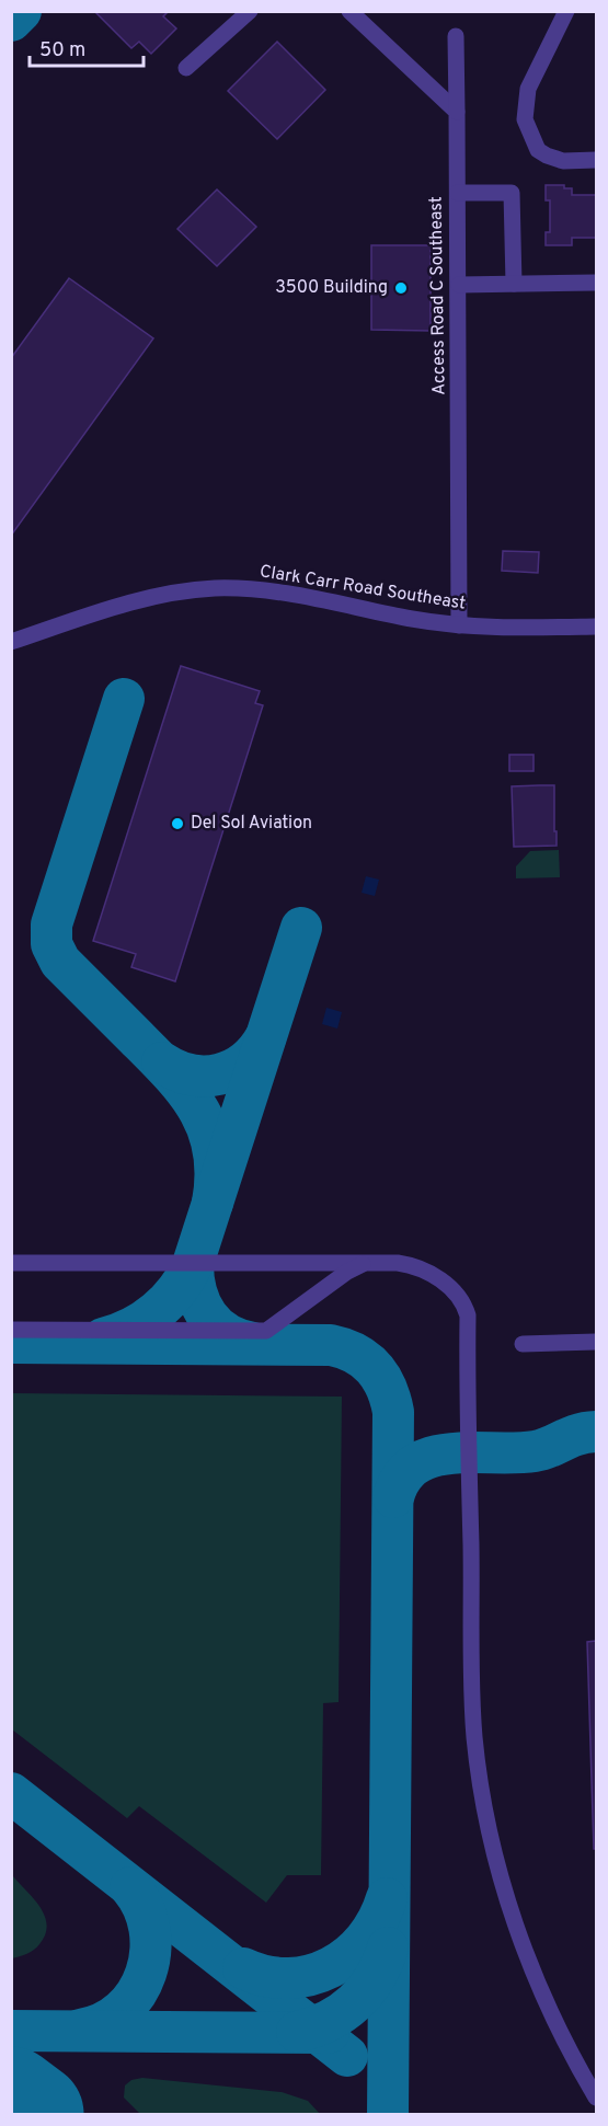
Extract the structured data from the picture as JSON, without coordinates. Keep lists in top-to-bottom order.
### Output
{
  "streets": {
    "street": ["Access Road C Southeast", "Clark Carr Road Southeast"]
  },
  "crossings": [
    ["Access Road C Southeast", "Clark Carr Road Southeast"]
  ],
  "places": ["3500 Building", "Del Sol Aviation"],
  "scale_bar": "50 m"
}
